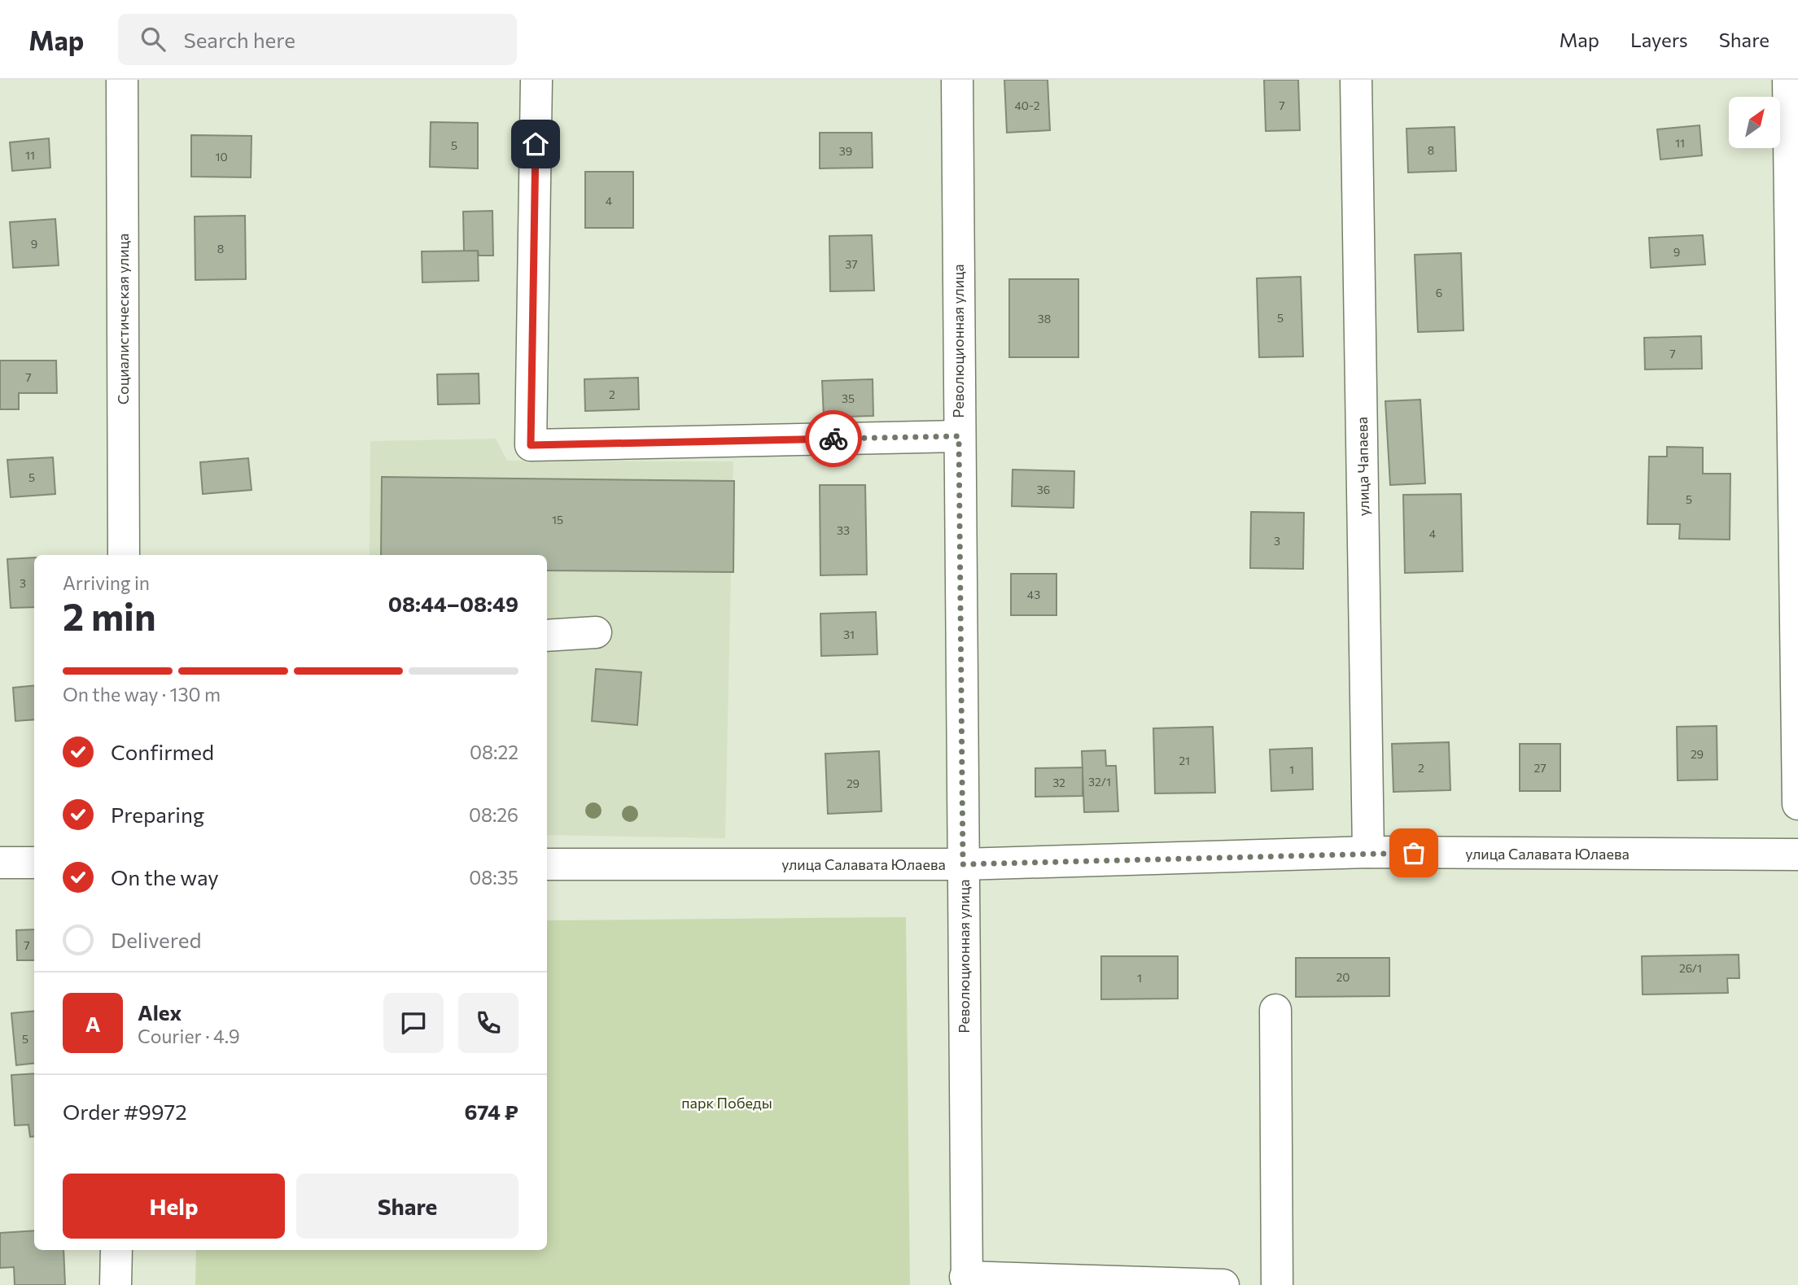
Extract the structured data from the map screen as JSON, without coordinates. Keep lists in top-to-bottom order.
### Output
{
  "streets": {
    "street": [
      "Социалистическая улица",
      "Революционная улица",
      "улица Чапаева",
      "улица Салавата Юлаева"
    ]
  },
  "crossings": [
    ["Революционная улица", "улица Салавата Юлаева"],
    ["улица Чапаева", "улица Салавата Юлаева"]
  ],
  "parks": ["парк Победы"],
  "house_numbers": [
    "40-2",
    "7",
    "11",
    "5",
    "8",
    "39",
    "11",
    "10",
    "4",
    "9",
    "8",
    "9",
    "37",
    "6",
    "5",
    "38",
    "7",
    "7",
    "2",
    "35",
    "5",
    "36",
    "5",
    "15",
    "33",
    "4",
    "3",
    "3",
    "43",
    "31",
    "29",
    "21",
    "2",
    "27",
    "1",
    "32/1",
    "32",
    "29",
    "7",
    "26/1",
    "20",
    "1",
    "5"
  ],
  "north": "top right",
  "page": {
    "header": "Map",
    "search": "Search here",
    "nav": ["Map", "Layers", "Share"],
    "heading": ["2 min", "Arriving in", "08:44–08:49"],
    "panel": [
      "Alex",
      "Courier · 4.9",
      "Order #9972",
      "674 ₽"
    ],
    "bar": "On the way · 130 m",
    "list": [
      ["Confirmed", "08:22"],
      ["Preparing", "08:26"],
      ["On the way", "08:35"],
      "Delivered"
    ],
    "round": "A",
    "buttons": ["Help", "Share"]
  }
}
